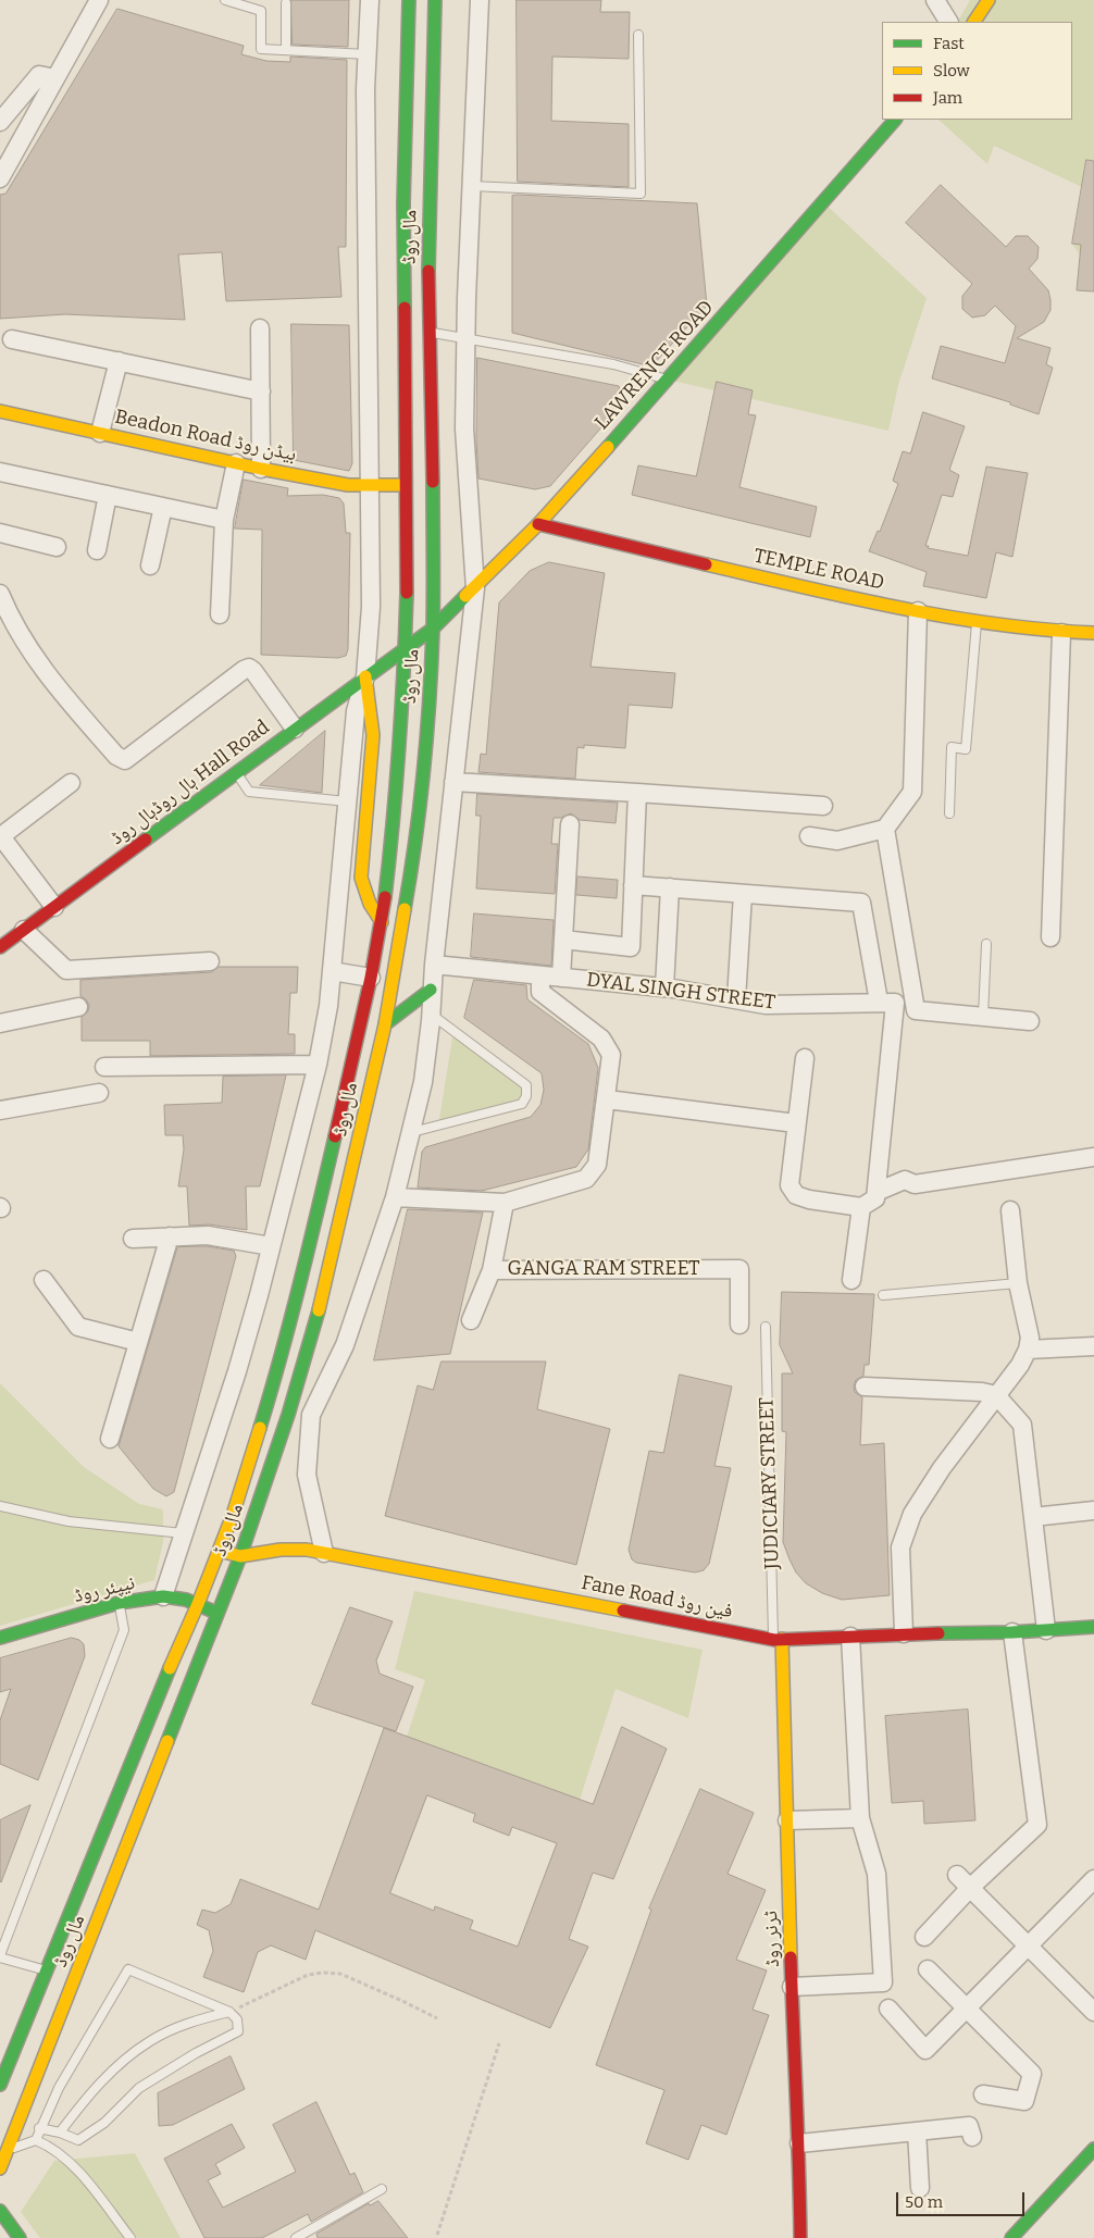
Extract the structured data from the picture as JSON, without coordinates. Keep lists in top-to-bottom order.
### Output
{
  "streets": {
    "main road": [
      "مال روڈ",
      "LAWRENCE ROAD",
      "Beadon Road بیڈن روڈ",
      "TEMPLE ROAD",
      "ہال روڈہال روڈ Hall Road",
      "نیپئر روڈ",
      "Fane Road فین روڈ",
      "ٹرنر روڈ"
    ],
    "street": ["DYAL SINGH STREET", "GANGA RAM STREET"],
    "lane": ["JUDICIARY STREET"]
  },
  "crossings": [
    ["مال روڈ", "LAWRENCE ROAD"],
    ["مال روڈ", "Beadon Road بیڈن روڈ"],
    ["مال روڈ", "ہال روڈہال روڈ Hall Road"],
    ["مال روڈ", "نیپئر روڈ"],
    ["مال روڈ", "Fane Road فین روڈ"],
    ["LAWRENCE ROAD", "TEMPLE ROAD"],
    ["LAWRENCE ROAD", "ہال روڈہال روڈ Hall Road"],
    ["JUDICIARY STREET", "Fane Road فین روڈ"],
    ["JUDICIARY STREET", "ٹرنر روڈ"],
    ["Fane Road فین روڈ", "ٹرنر روڈ"]
  ],
  "legend": ["Fast", "Slow", "Jam"],
  "scale_bar": "50 m"
}
